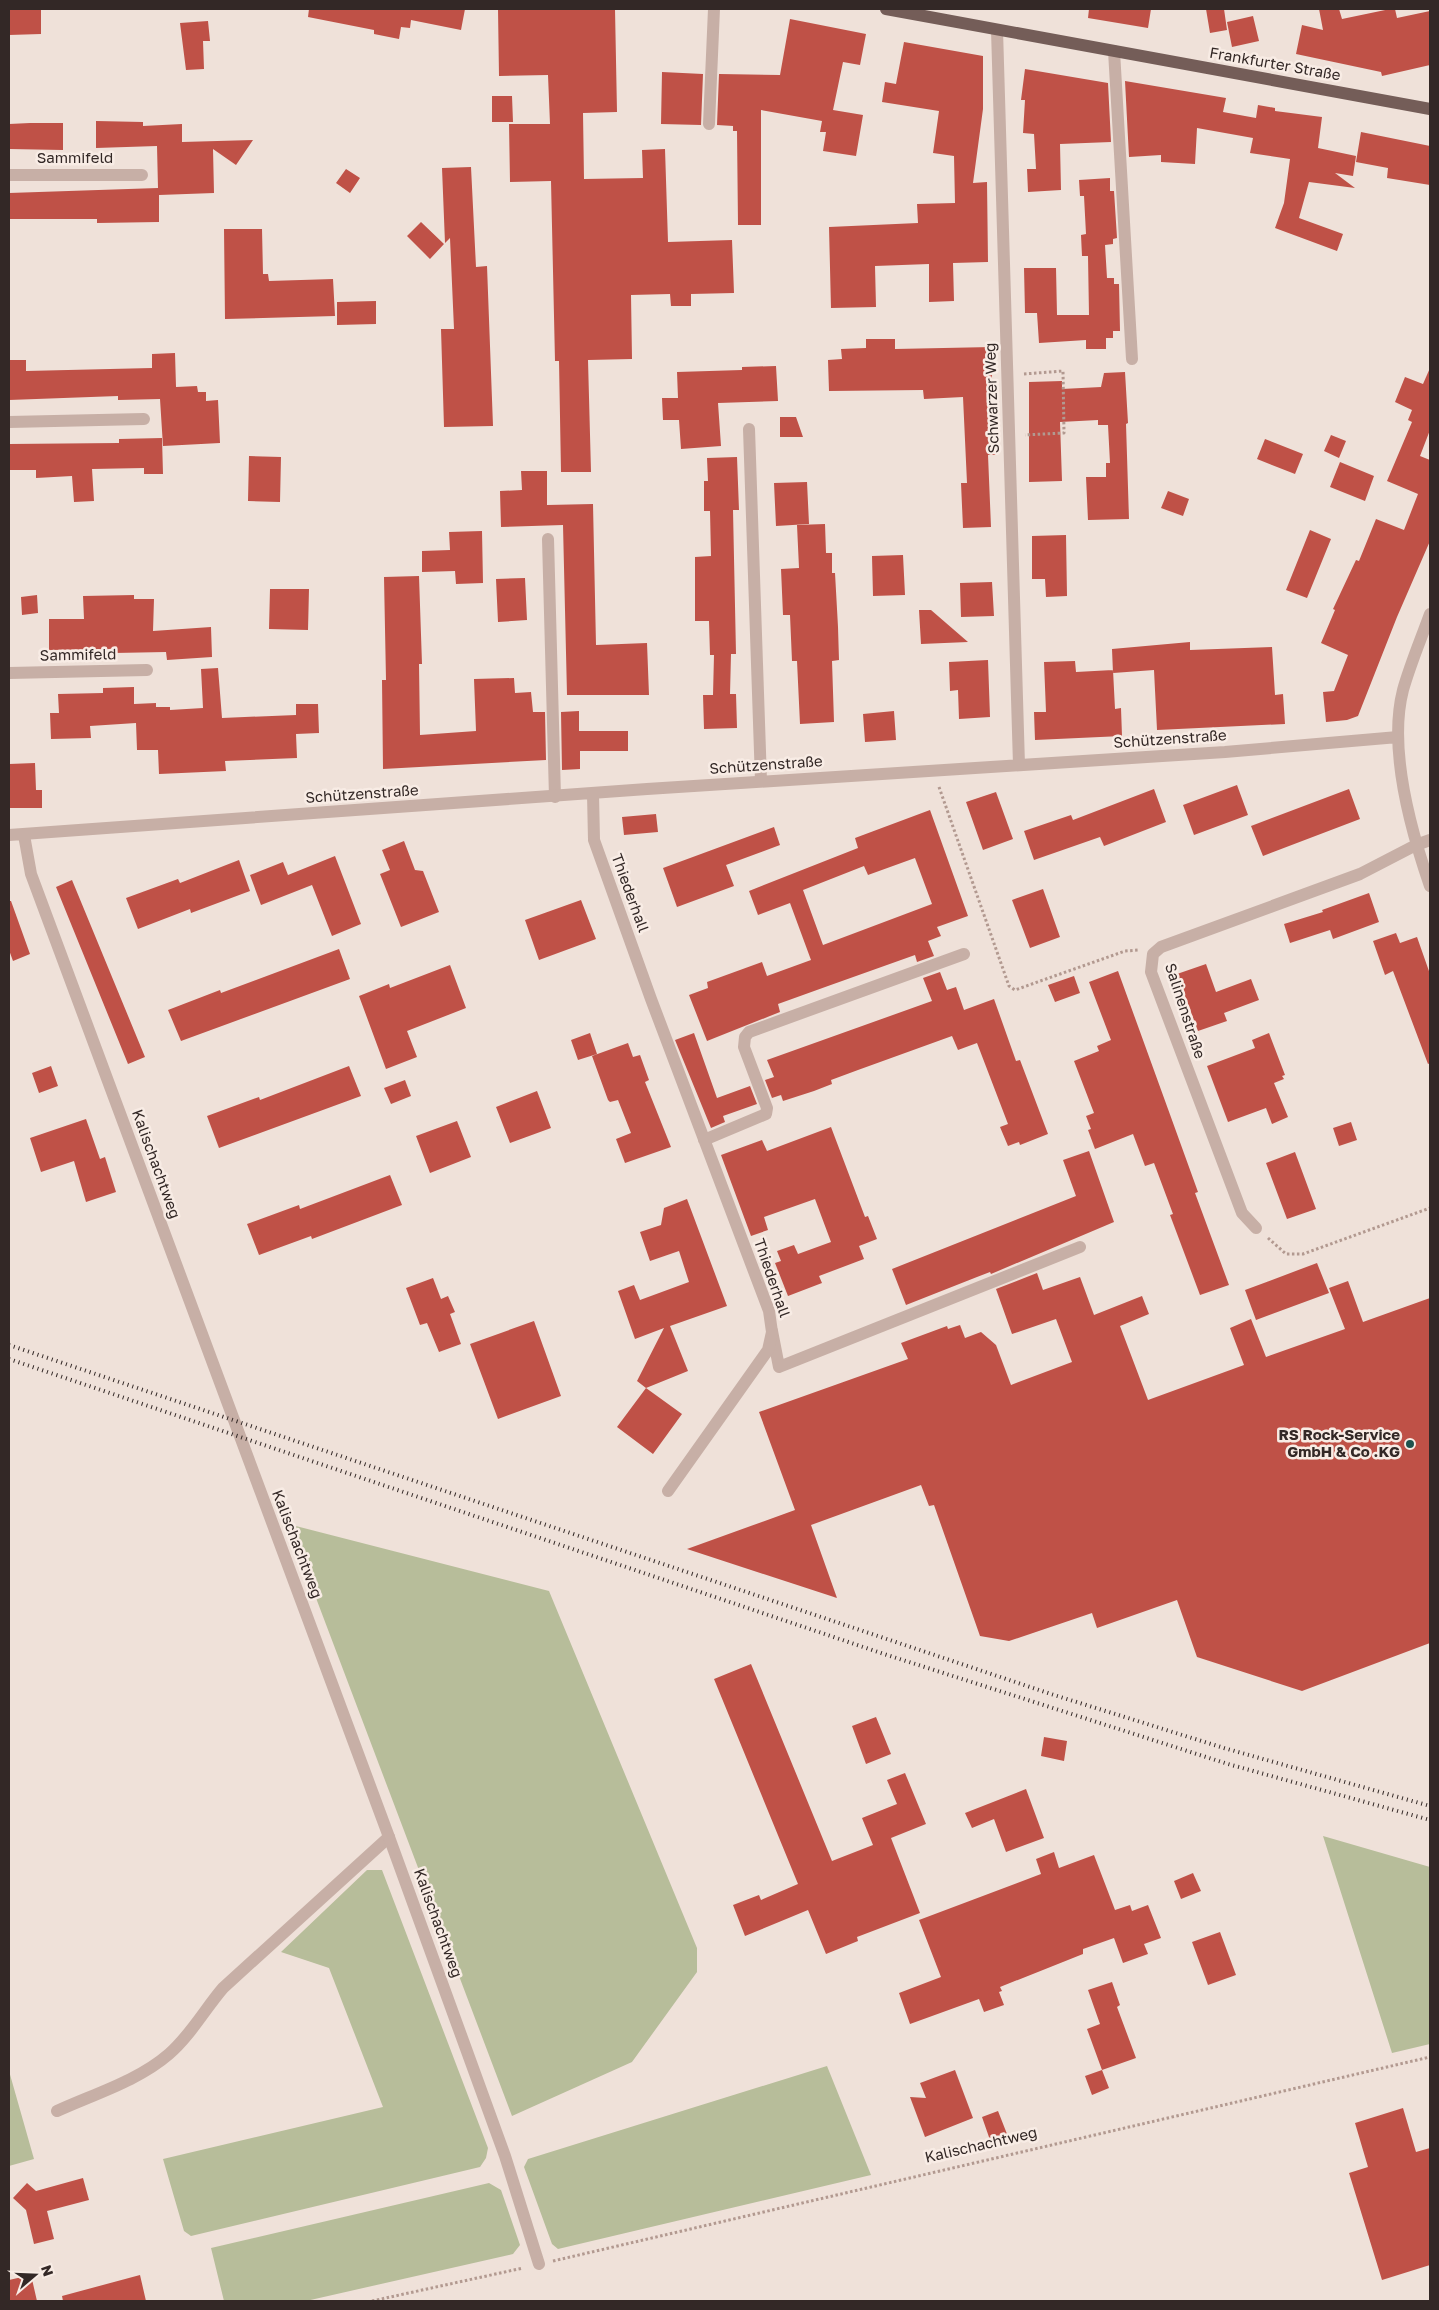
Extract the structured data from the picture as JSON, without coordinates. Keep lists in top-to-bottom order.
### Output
{
  "streets": {
    "main road": ["Frankfurter Straße"],
    "street": [
      "Sammifeld",
      "Schwarzer Weg",
      "Schützenstraße",
      "Thiederhall",
      "Salinenstraße",
      "Kalischachtweg"
    ]
  },
  "crossings": [
    ["Frankfurter Straße", "Schwarzer Weg"],
    ["Schwarzer Weg", "Schützenstraße"],
    ["Schützenstraße", "Thiederhall"],
    ["Schützenstraße", "Kalischachtweg"]
  ],
  "places": ["RS Rock-Service GmbH & Co .KG"],
  "north": "right"
}
